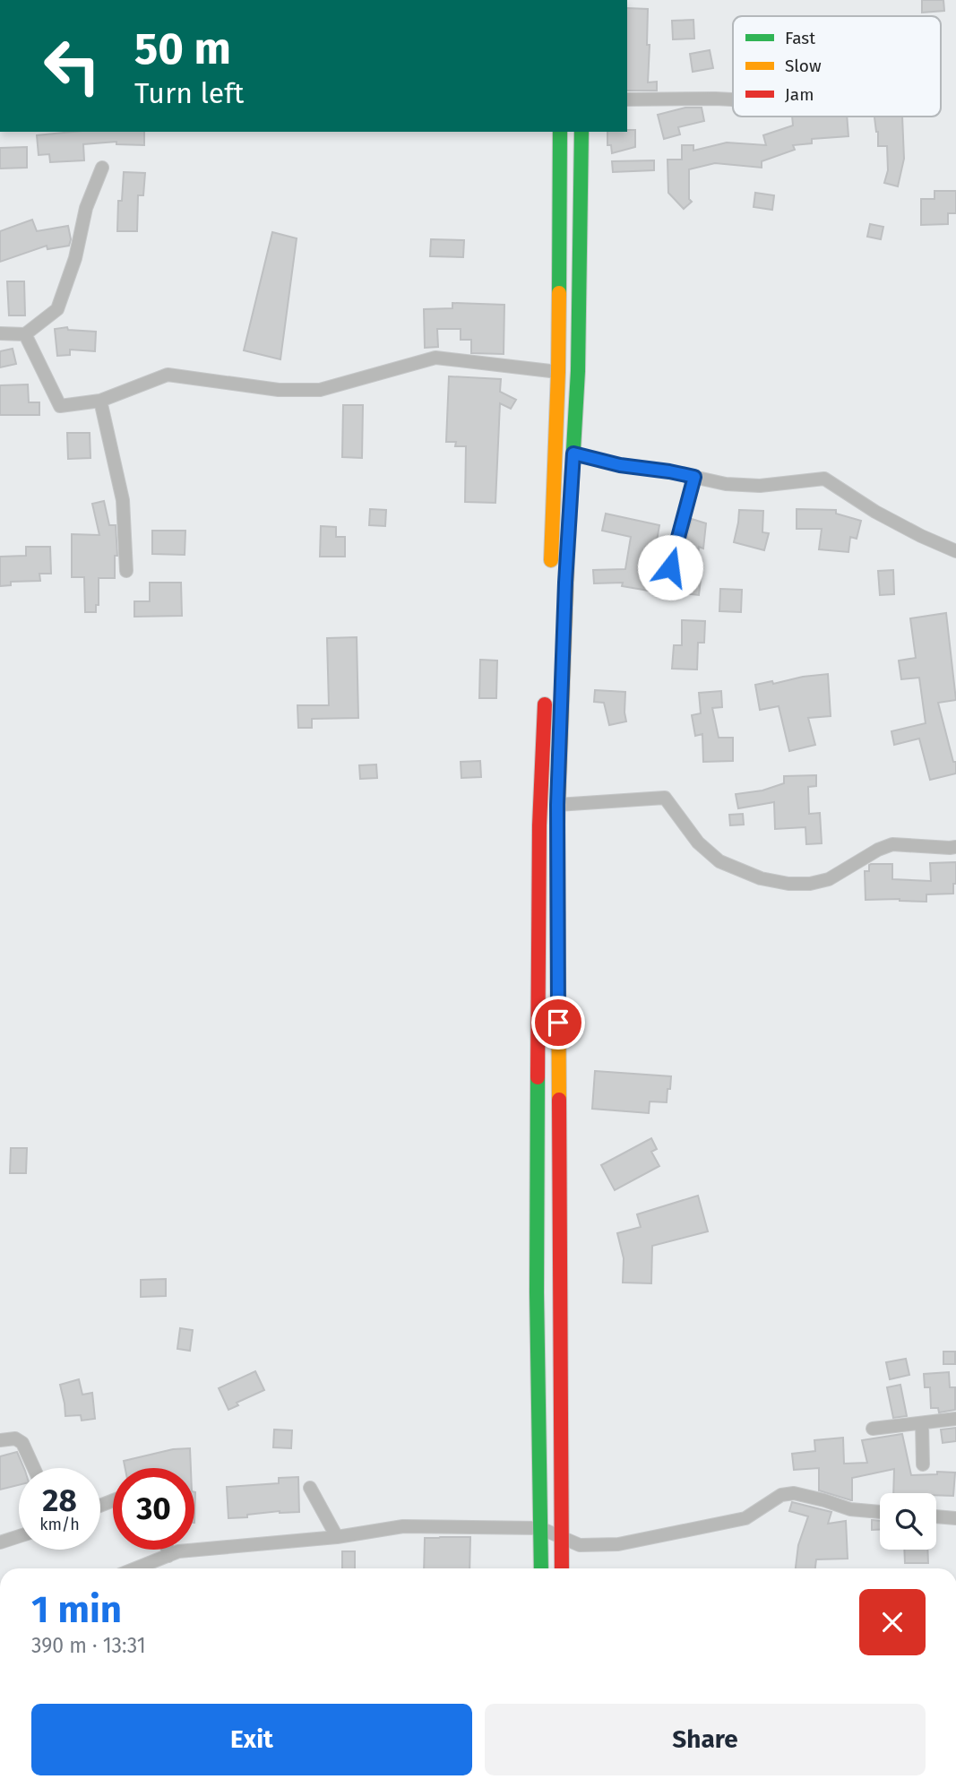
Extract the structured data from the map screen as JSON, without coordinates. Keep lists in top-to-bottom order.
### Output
{
  "legend": ["Fast", "Slow", "Jam"],
  "page": {
    "turn": ["50 m", "Turn left"],
    "speed": "28 km/h",
    "limit": "30",
    "heading": ["1 min", "390 m · 13:31"],
    "buttons": ["Exit", "Share"]
  }
}
